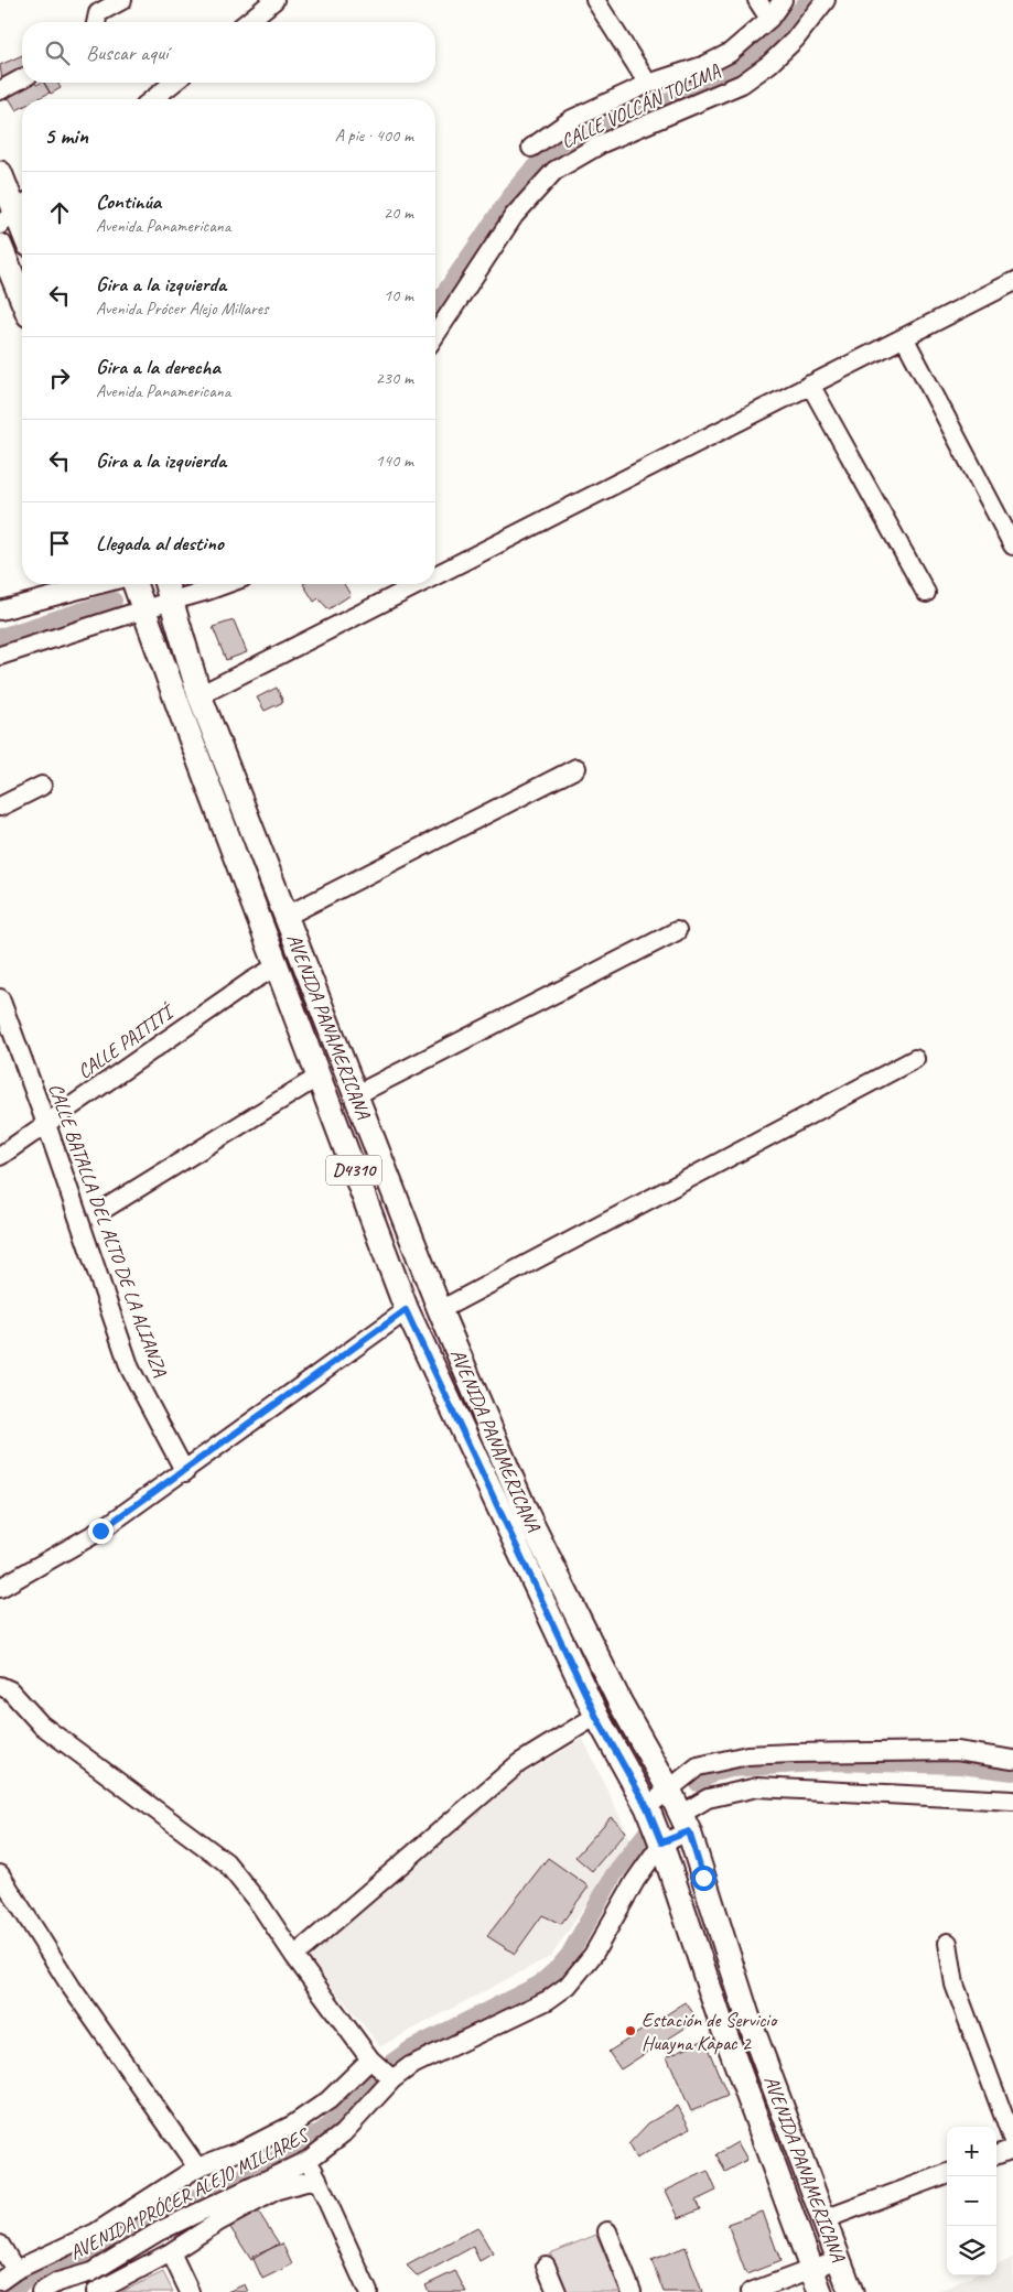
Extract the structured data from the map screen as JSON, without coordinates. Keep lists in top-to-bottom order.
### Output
{
  "streets": {
    "main road": ["AVENIDA PANAMERICANA", "D4310"],
    "street": [
      "CALLE VOLCÁN TOLIMA",
      "CALLE PAITITÍ",
      "CALLE BATALLA DEL ALTO DE LA ALIANZA",
      "AVENIDA PRÓCER ALEJO MILLARES"
    ]
  },
  "crossings": [
    ["AVENIDA PANAMERICANA", "CALLE PAITITÍ"],
    ["AVENIDA PANAMERICANA", "AVENIDA PRÓCER ALEJO MILLARES"],
    ["CALLE PAITITÍ", "CALLE BATALLA DEL ALTO DE LA ALIANZA"]
  ],
  "places": ["Estación de Servicio Huayna Kapac 2"],
  "page": {
    "search": "Buscar aquí",
    "heading": ["5 min", "A pie · 400 m"],
    "list": [
      ["Continúa", "Avenida Panamericana", "20 m"],
      ["Gira a la izquierda", "Avenida Prócer Alejo Millares", "10 m"],
      ["Gira a la derecha", "Avenida Panamericana", "230 m"],
      ["Gira a la izquierda", "140 m"],
      "Llegada al destino"
    ],
    "map_buttons": ["+", "−"]
  }
}
